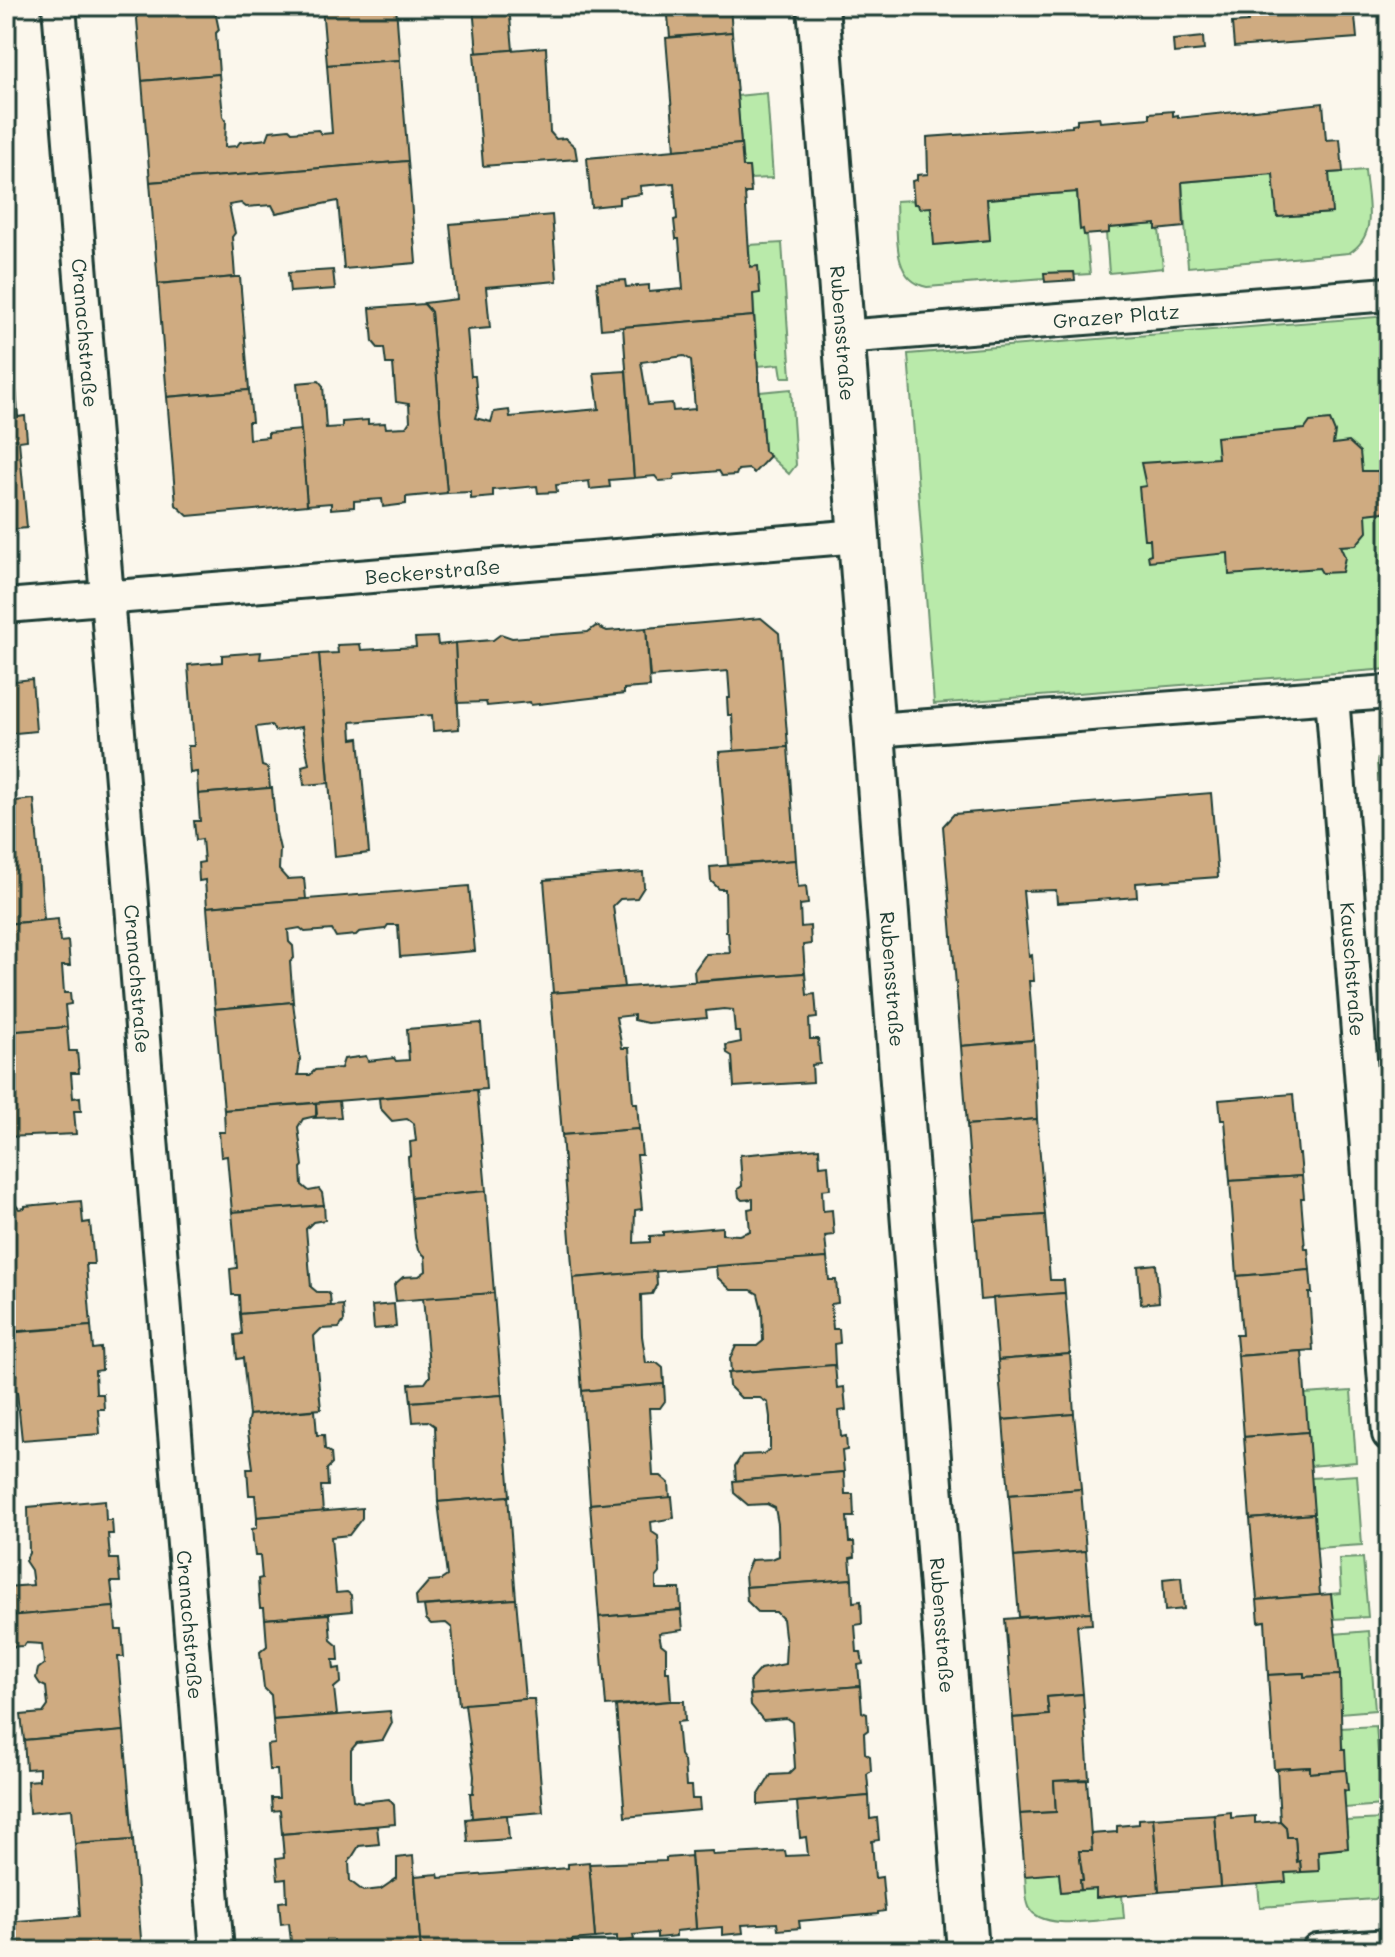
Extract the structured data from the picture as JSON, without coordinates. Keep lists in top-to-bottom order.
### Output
{
  "streets": {
    "street": [
      "Grazer Platz",
      "Rubensstraße",
      "Cranachstraße",
      "Beckerstraße",
      "Kauschstraße"
    ]
  },
  "crossings": [
    ["Grazer Platz", "Rubensstraße"],
    ["Rubensstraße", "Beckerstraße"],
    ["Cranachstraße", "Beckerstraße"]
  ]
}
